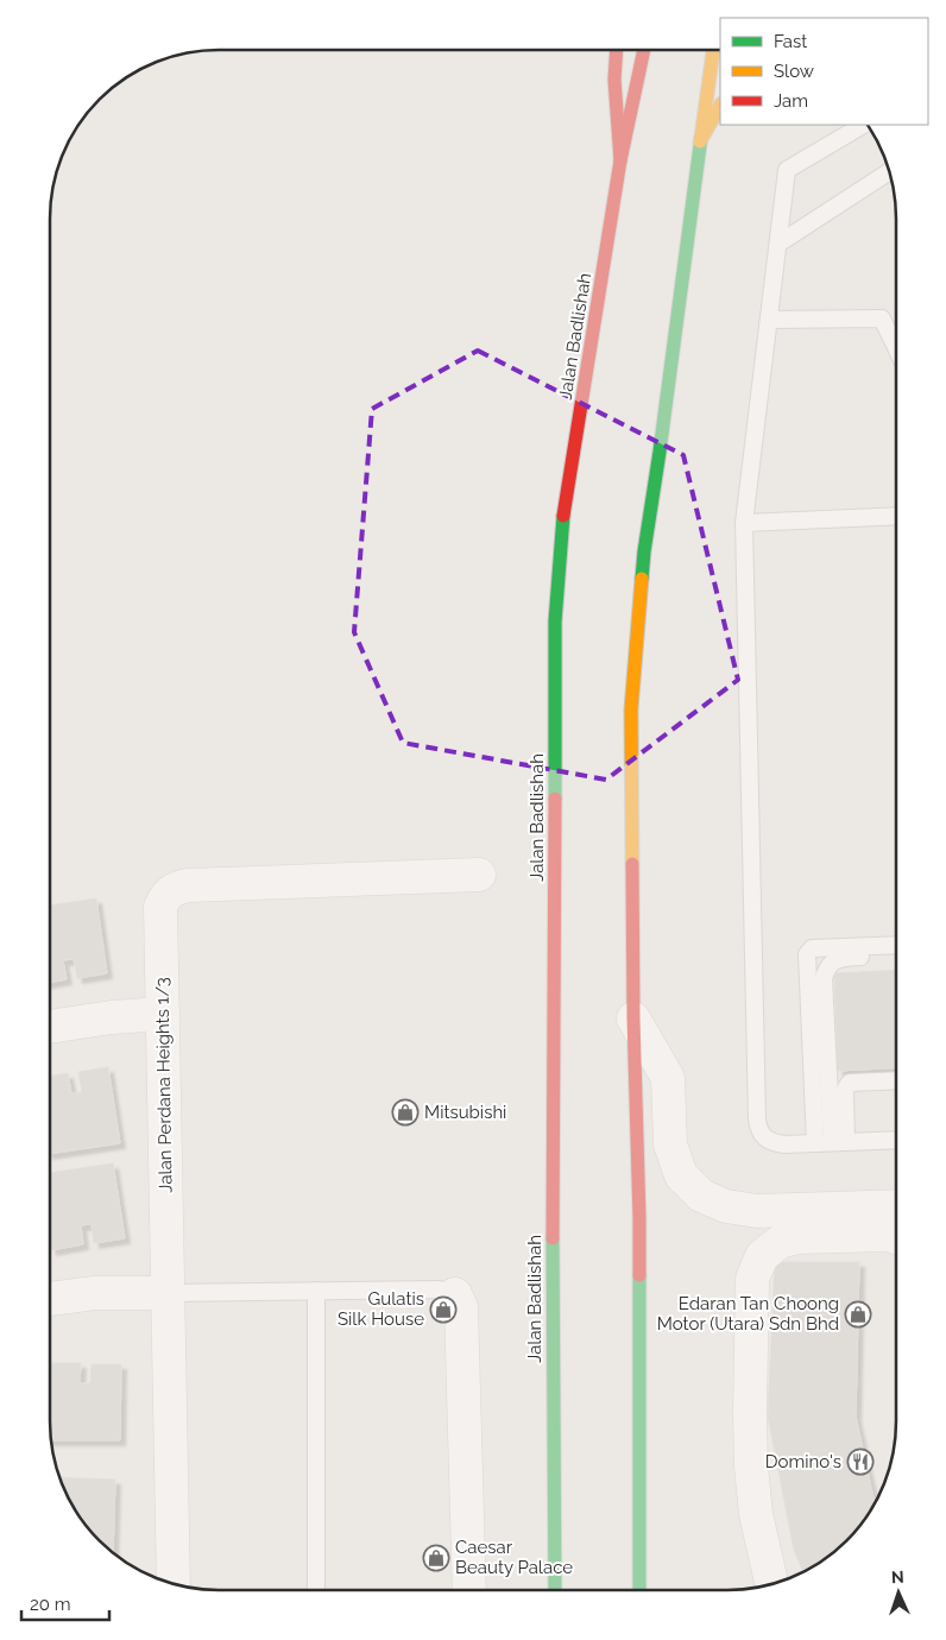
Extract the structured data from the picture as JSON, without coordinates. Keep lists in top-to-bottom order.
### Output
{
  "streets": {
    "main road": ["Jalan Badlishah"],
    "street": ["Jalan Perdana Heights 1/3"]
  },
  "places": {
    "shop": [
      "Mitsubishi",
      "Gulatis Silk House",
      "Edaran Tan Choong Motor (Utara) Sdn Bhd",
      "Caesar Beauty Palace"
    ],
    "restaurant": ["Domino's"]
  },
  "legend": ["Fast", "Slow", "Jam"],
  "scale_bar": "20 m",
  "north": "top"
}
